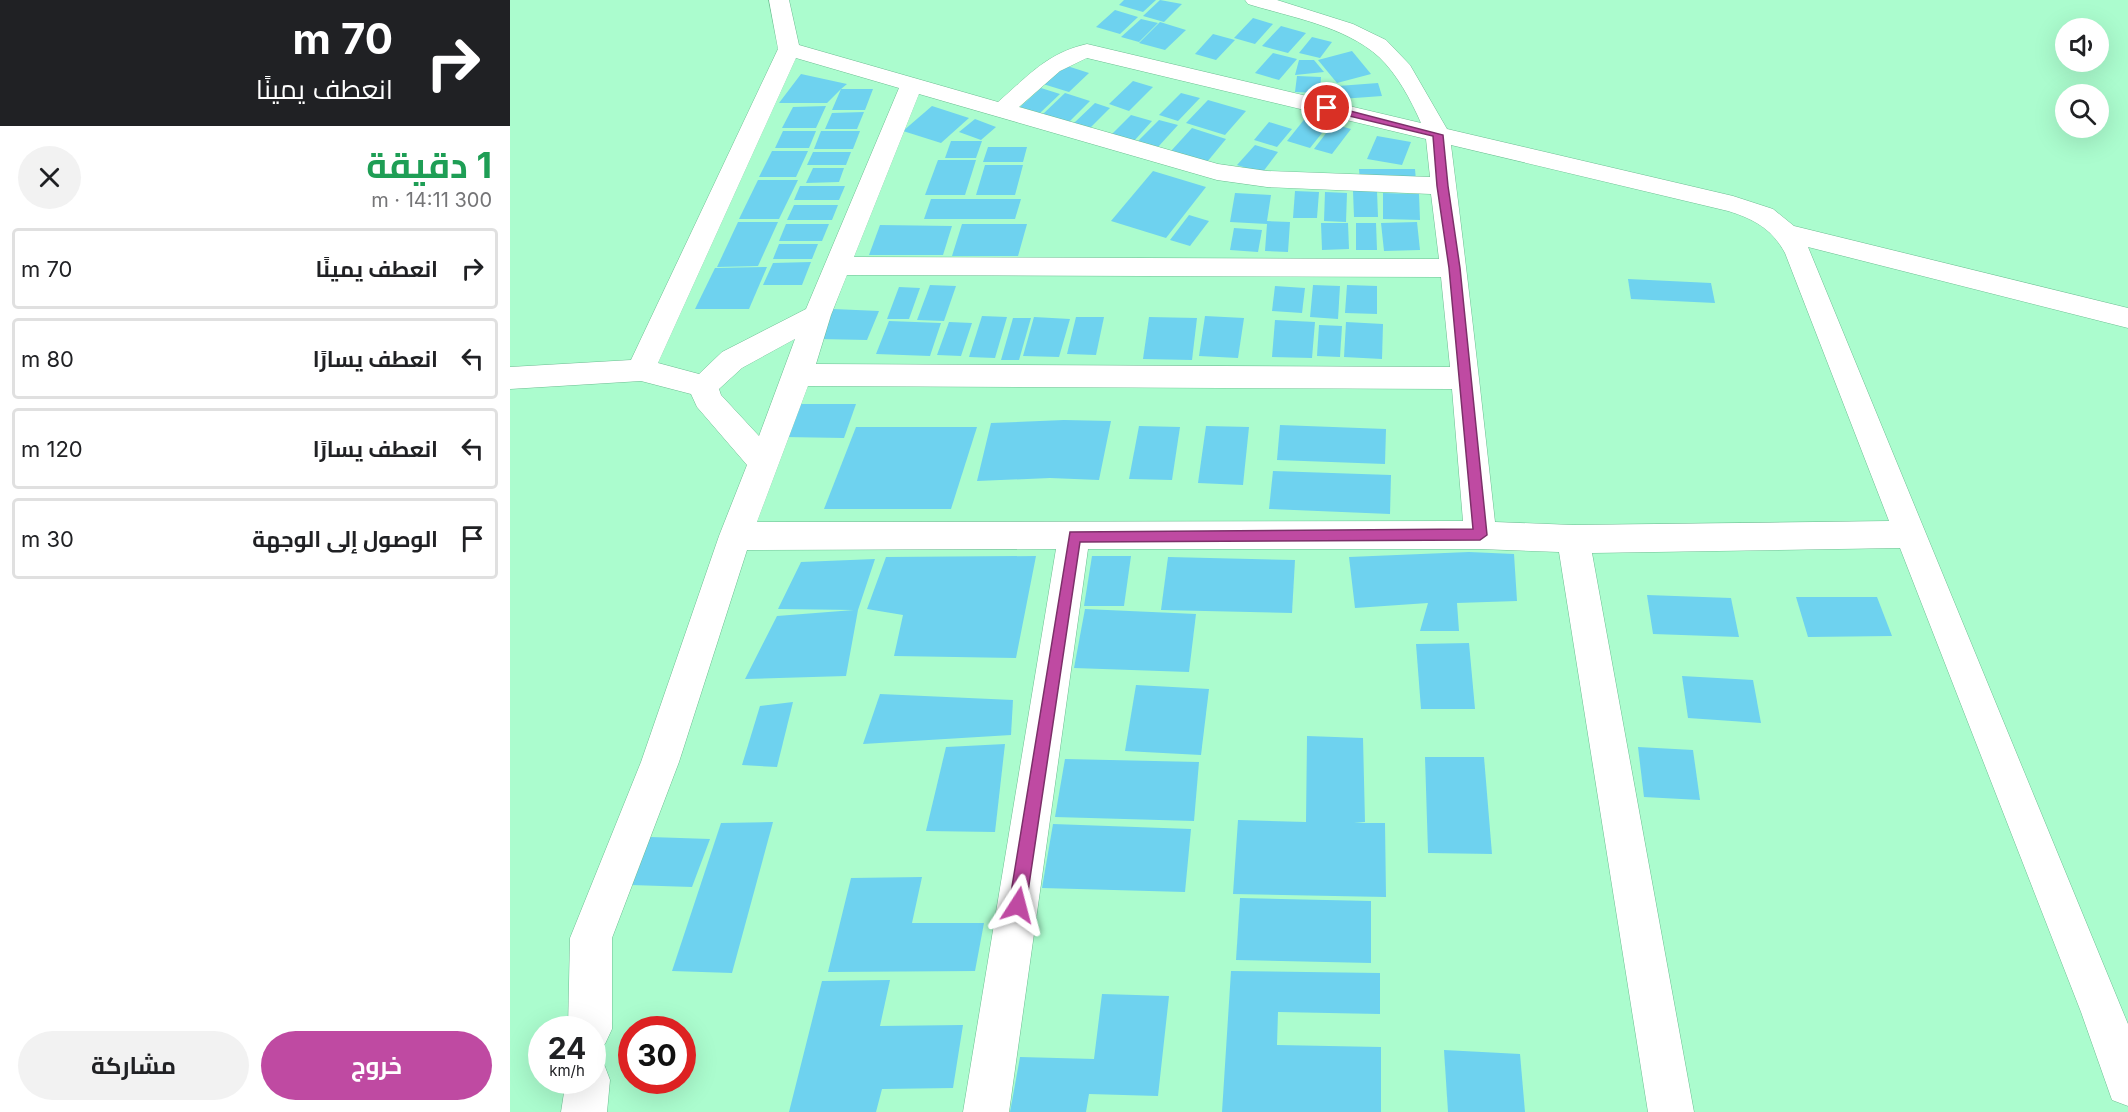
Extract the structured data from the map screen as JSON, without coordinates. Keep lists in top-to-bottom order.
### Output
{
  "page": {
    "turn": ["70 m", "انعطف يمينًا"],
    "heading": ["1 دقيقة", "300 m · 14:11"],
    "list": [
      {
        "name": "انعطف يمينًا",
        "value": "70 m"
      },
      {
        "name": "انعطف يسارًا",
        "value": "80 m"
      },
      {
        "name": "انعطف يسارًا",
        "value": "120 m"
      },
      {
        "name": "الوصول إلى الوجهة",
        "value": "30 m"
      }
    ],
    "speed": "24 km/h",
    "limit": "30",
    "buttons": ["خروج", "مشاركة"]
  }
}
